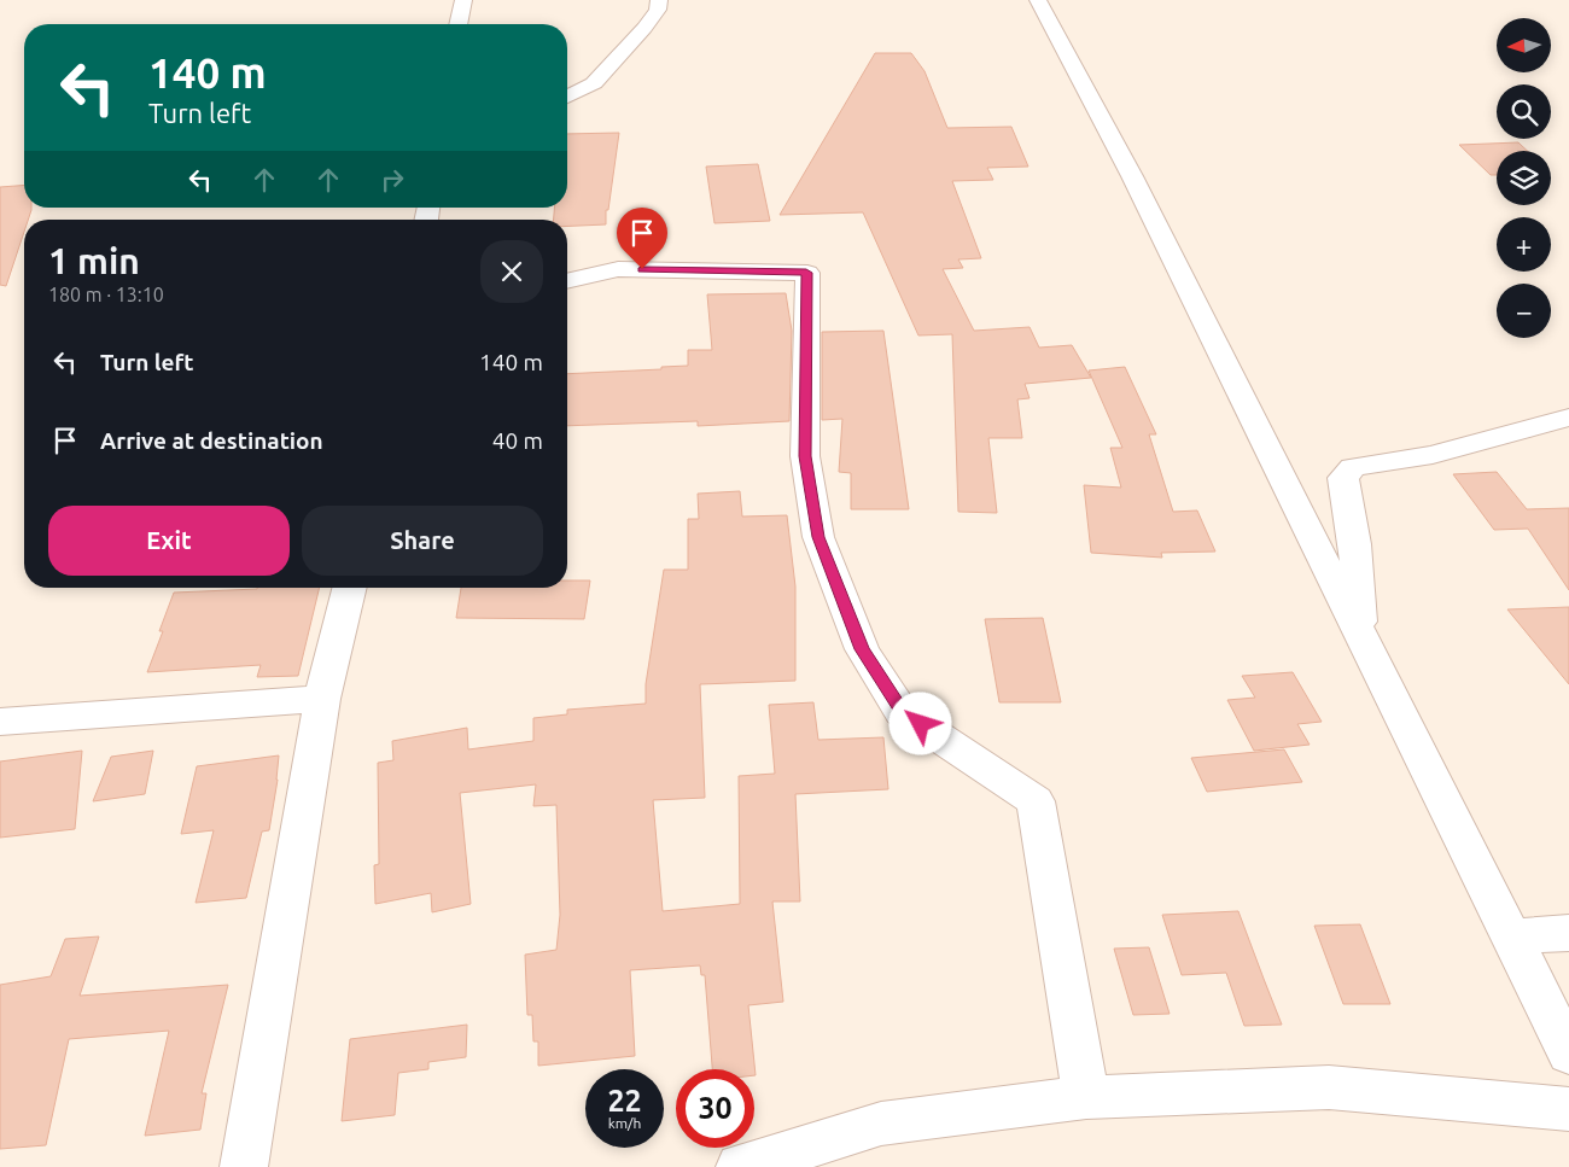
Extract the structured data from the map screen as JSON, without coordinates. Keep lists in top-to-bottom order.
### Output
{
  "north": "left",
  "page": {
    "map_buttons": ["+", "−"],
    "turn": ["140 m", "Turn left"],
    "heading": ["1 min", "180 m · 13:10"],
    "list": [
      {
        "name": "Turn left",
        "value": "140 m"
      },
      {
        "name": "Arrive at destination",
        "value": "40 m"
      }
    ],
    "buttons": ["Exit", "Share"],
    "speed": "22 km/h",
    "limit": "30"
  }
}
